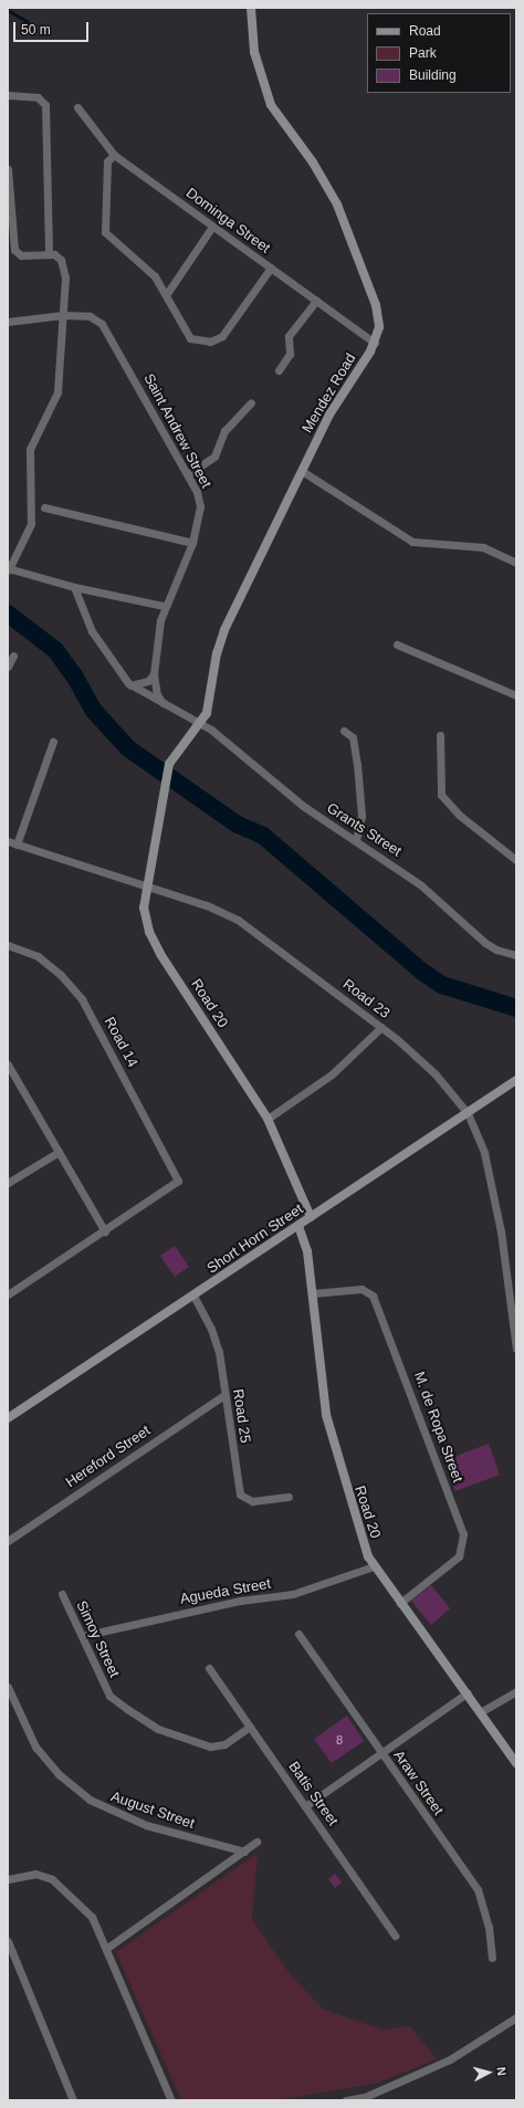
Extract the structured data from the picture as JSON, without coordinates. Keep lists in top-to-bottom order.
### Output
{
  "streets": {
    "street": [
      "Dominga Street",
      "Mendez Road",
      "Saint Andrew Street",
      "Grants Street",
      "Road 23",
      "Road 20",
      "Road 14",
      "Short Horn Street",
      "Road 25",
      "M. de Ropa Street",
      "Hereford Street",
      "Agueda Street",
      "Simoy Street",
      "Araw Street",
      "Batis Street",
      "August Street"
    ]
  },
  "crossings": [
    ["Dominga Street", "Mendez Road"],
    ["Mendez Road", "Grants Street"],
    ["Mendez Road", "Road 20"],
    ["Saint Andrew Street", "Grants Street"],
    ["Road 23", "Road 20"],
    ["Road 23", "Short Horn Street"],
    ["Road 20", "Short Horn Street"],
    ["Road 20", "M. de Ropa Street"],
    ["Road 20", "Agueda Street"],
    ["Short Horn Street", "Road 25"],
    ["Road 25", "Hereford Street"],
    ["Agueda Street", "Simoy Street"],
    ["Simoy Street", "Batis Street"]
  ],
  "house_numbers": ["8"],
  "legend": ["Road", "Park", "Building"],
  "scale_bar": "50 m",
  "north": "right"
}
